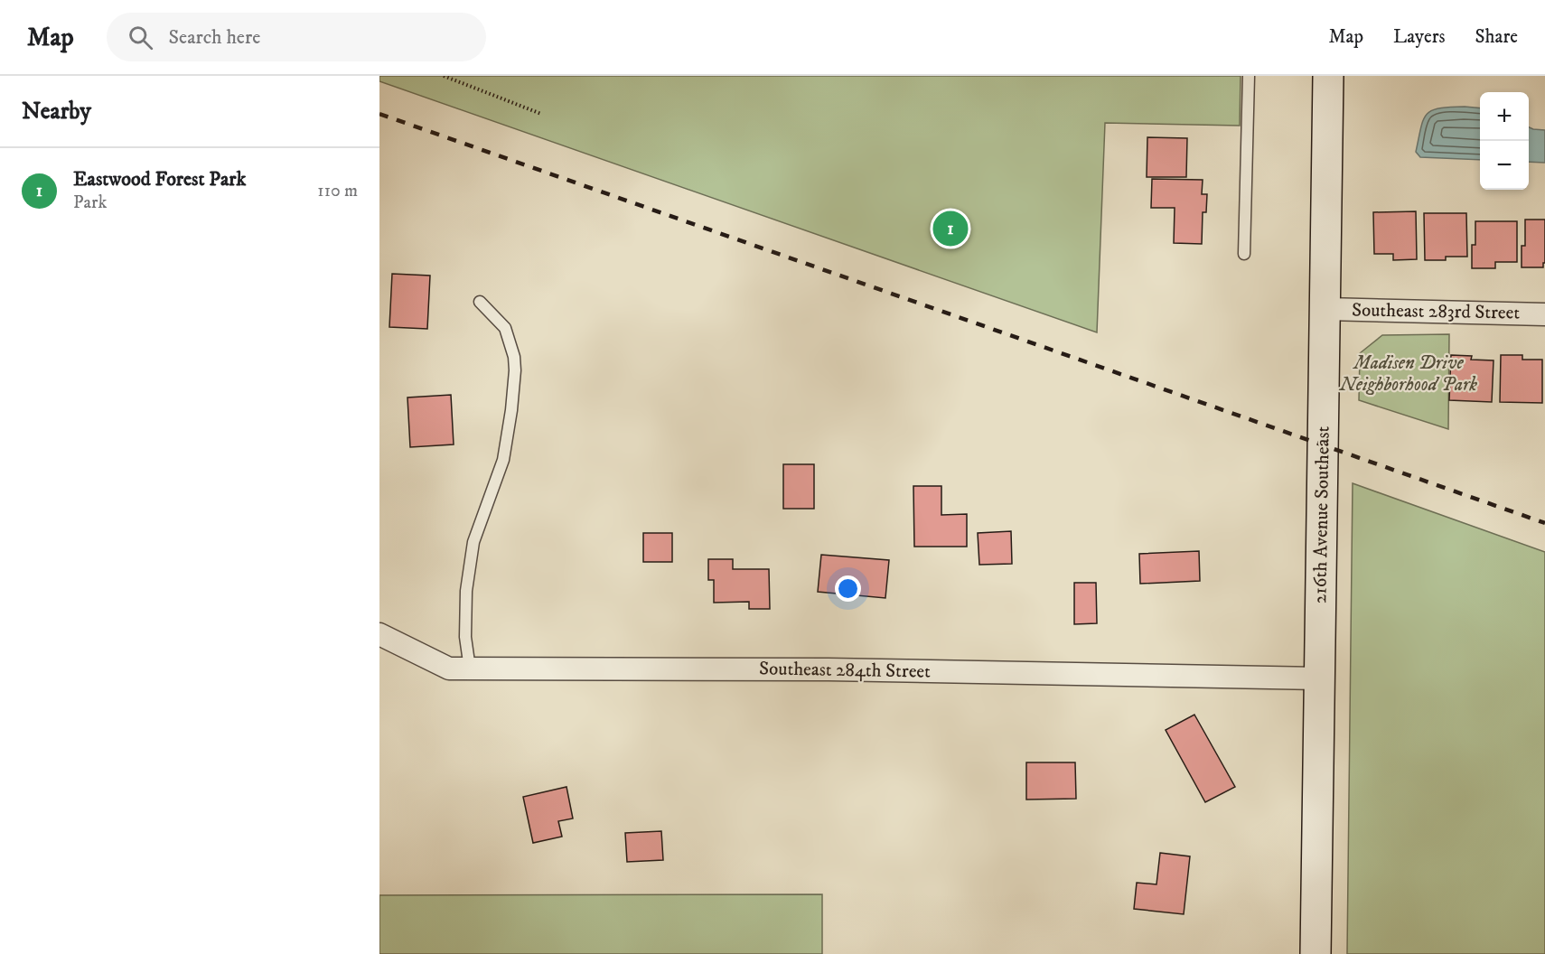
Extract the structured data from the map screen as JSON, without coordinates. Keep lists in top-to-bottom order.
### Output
{
  "streets": {
    "street": ["Southeast 283rd Street", "216th Avenue Southeast", "Southeast 284th Street"]
  },
  "crossings": [
    ["Southeast 283rd Street", "216th Avenue Southeast"],
    ["216th Avenue Southeast", "Southeast 284th Street"]
  ],
  "parks": ["Madisen Drive Neighborhood Park"],
  "page": {
    "header": "Map",
    "search": "Search here",
    "nav": ["Map", "Layers", "Share"],
    "heading": "Nearby",
    "map_buttons": ["+", "−"],
    "list": [
      {
        "mark": "1",
        "name": "Eastwood Forest Park",
        "note": "Park",
        "value": "110 m"
      }
    ],
    "pins": "1"
  }
}
